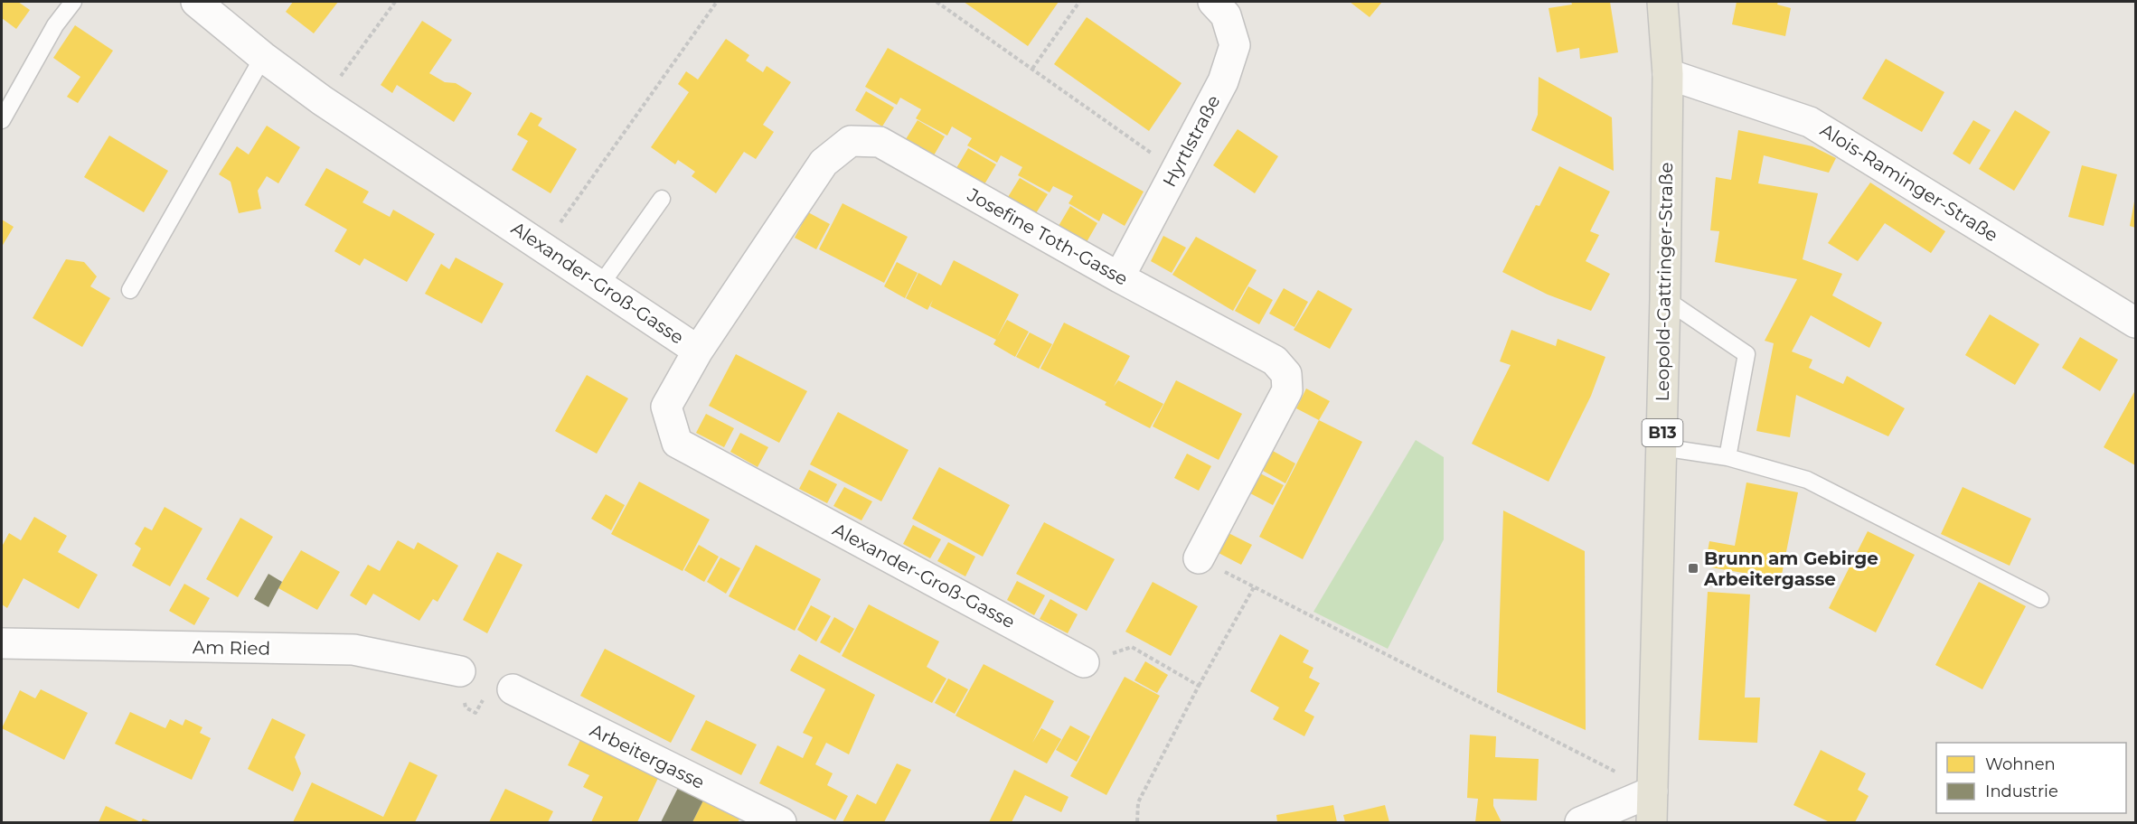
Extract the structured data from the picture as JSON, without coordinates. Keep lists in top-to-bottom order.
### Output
{
  "streets": {
    "main road": ["Leopold-Gattringer-Straße", "B13"],
    "street": [
      "Hyrtlstraße",
      "Alois-Raminger-Straße",
      "Josefine Toth-Gasse",
      "Alexander-Groß-Gasse",
      "Am Ried",
      "Arbeitergasse"
    ]
  },
  "crossings": [
    ["Hyrtlstraße", "Josefine Toth-Gasse"],
    ["Alois-Raminger-Straße", "Leopold-Gattringer-Straße"],
    ["Josefine Toth-Gasse", "Alexander-Groß-Gasse"]
  ],
  "places": {
    "transit": ["Brunn am Gebirge Arbeitergasse"]
  },
  "legend": ["Wohnen", "Industrie"]
}
